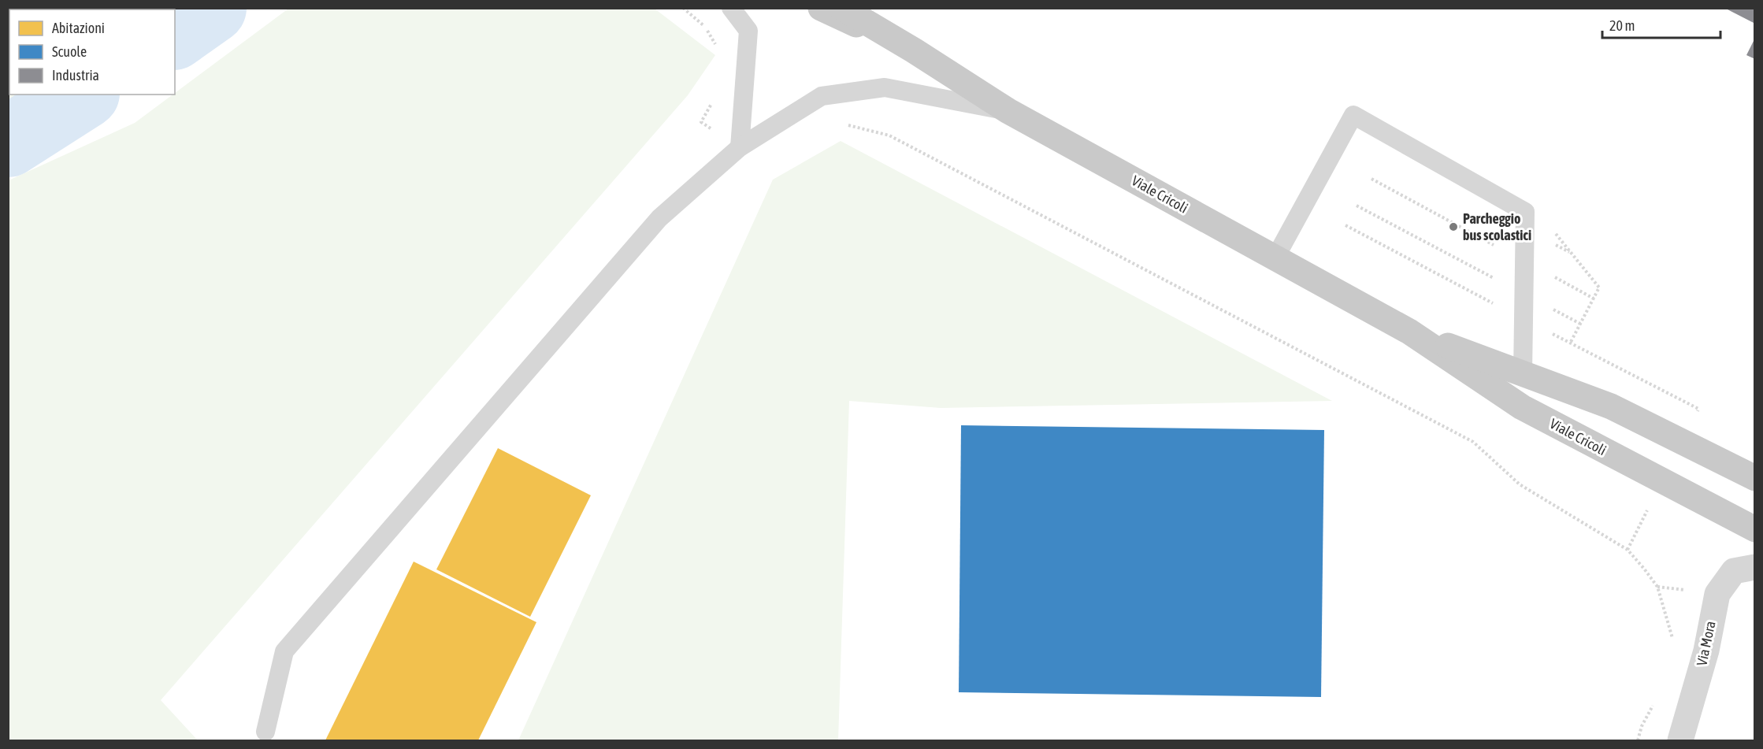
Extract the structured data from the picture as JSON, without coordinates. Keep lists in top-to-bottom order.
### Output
{
  "streets": {
    "main road": ["Viale Cricoli"],
    "street": ["Via Mora"]
  },
  "places": ["Parcheggio bus scolastici"],
  "legend": ["Abitazioni", "Scuole", "Industria"],
  "scale_bar": "20 m"
}
